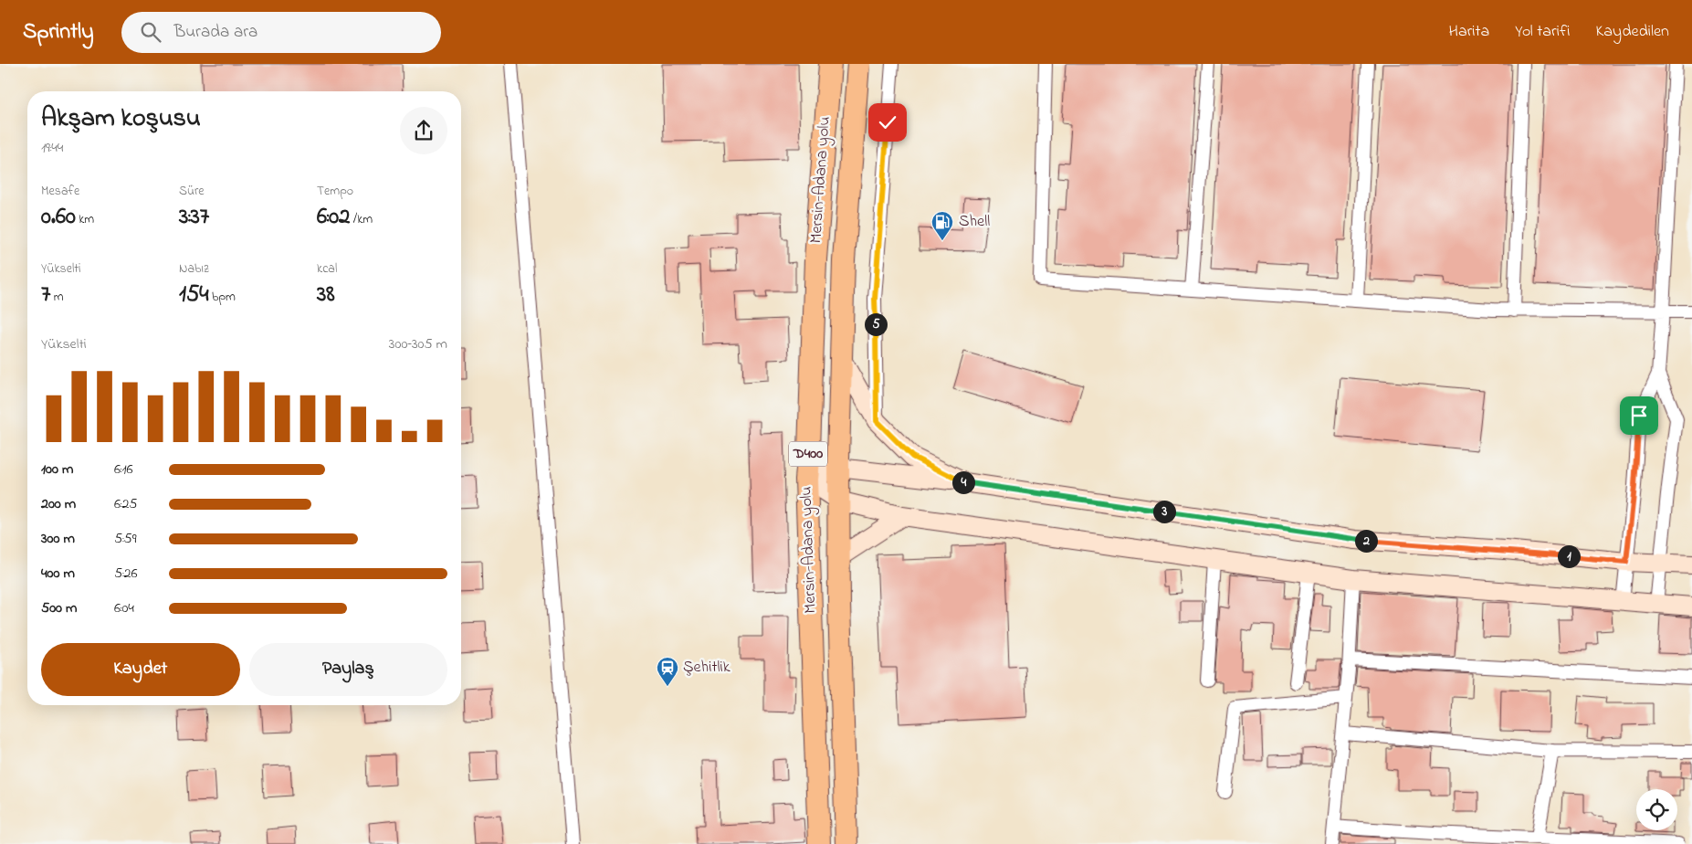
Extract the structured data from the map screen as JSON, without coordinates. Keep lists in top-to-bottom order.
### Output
{
  "streets": {
    "highway": ["Mersin-Adana yolu", "D400"]
  },
  "places": {
    "fuel station": ["Shell"],
    "station": ["Şehitlik"]
  },
  "page": {
    "header": "Sprintly",
    "search": "Burada ara",
    "nav": ["Harita", "Yol tarifi", "Kaydedilen"],
    "heading": ["Akşam koşusu", "19:44"],
    "stats": [
      ["Mesafe", "0.60 km"],
      ["Süre", "3:37"],
      ["Tempo", "6:02 /km"],
      ["Yükselti", "7 m"],
      ["Nabız", "154 bpm"],
      ["kcal", "38"]
    ],
    "pins": [
      "5",
      "4",
      "3",
      "2",
      "1"
    ],
    "chart": ["Yükselti", "300–305 m"],
    "list": [
      {
        "name": "100 m",
        "note": "6:16"
      },
      {
        "name": "200 m",
        "note": "6:25"
      },
      {
        "name": "300 m",
        "note": "5:59"
      },
      {
        "name": "400 m",
        "note": "5:26"
      },
      {
        "name": "500 m",
        "note": "6:04"
      }
    ],
    "buttons": ["Kaydet", "Paylaş"]
  }
}
